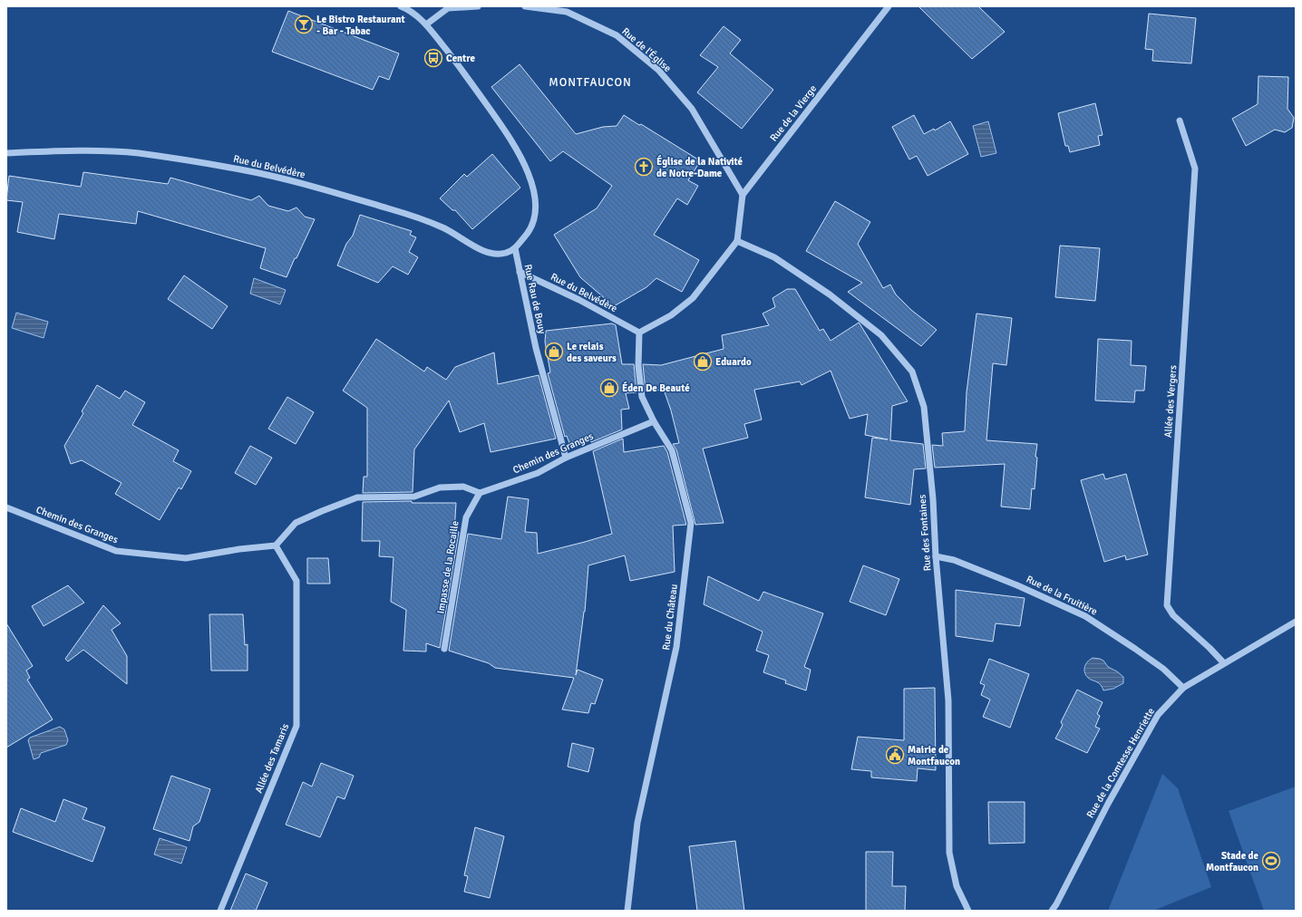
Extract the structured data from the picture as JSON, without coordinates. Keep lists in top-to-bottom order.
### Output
{
  "streets": {
    "street": [
      "Rue de l'Église",
      "Rue de la Vierge",
      "Rue du Belvédère",
      "Rue Rau de Bouy",
      "Allée des Vergers",
      "Chemin des Granges",
      "Rue des Fontaines",
      "Impasse de la Rocaille",
      "Rue de la Fruitière",
      "Rue du Château",
      "Allée des Tamaris",
      "Rue de la Comtesse Henriette"
    ]
  },
  "crossings": [
    ["Rue de l'Église", "Rue de la Vierge"],
    ["Rue du Belvédère", "Rue Rau de Bouy"],
    ["Rue du Belvédère", "Rue du Château"],
    ["Rue Rau de Bouy", "Chemin des Granges"],
    ["Allée des Vergers", "Rue de la Comtesse Henriette"],
    ["Chemin des Granges", "Impasse de la Rocaille"],
    ["Chemin des Granges", "Rue du Château"],
    ["Chemin des Granges", "Allée des Tamaris"],
    ["Rue des Fontaines", "Rue de la Fruitière"],
    ["Rue de la Fruitière", "Rue de la Comtesse Henriette"]
  ],
  "districts": ["MONTFAUCON"],
  "places": {
    "bar": ["Le Bistro Restaurant - Bar - Tabac"],
    "bus stop": ["Centre"],
    "church": ["Église de la Nativité de Notre-Dame"],
    "shop": ["Le relais des saveurs", "Eduardo", "Éden De Beauté"],
    "public building": ["Mairie de Montfaucon"],
    "sports": ["Stade de Montfaucon"]
  }
}
